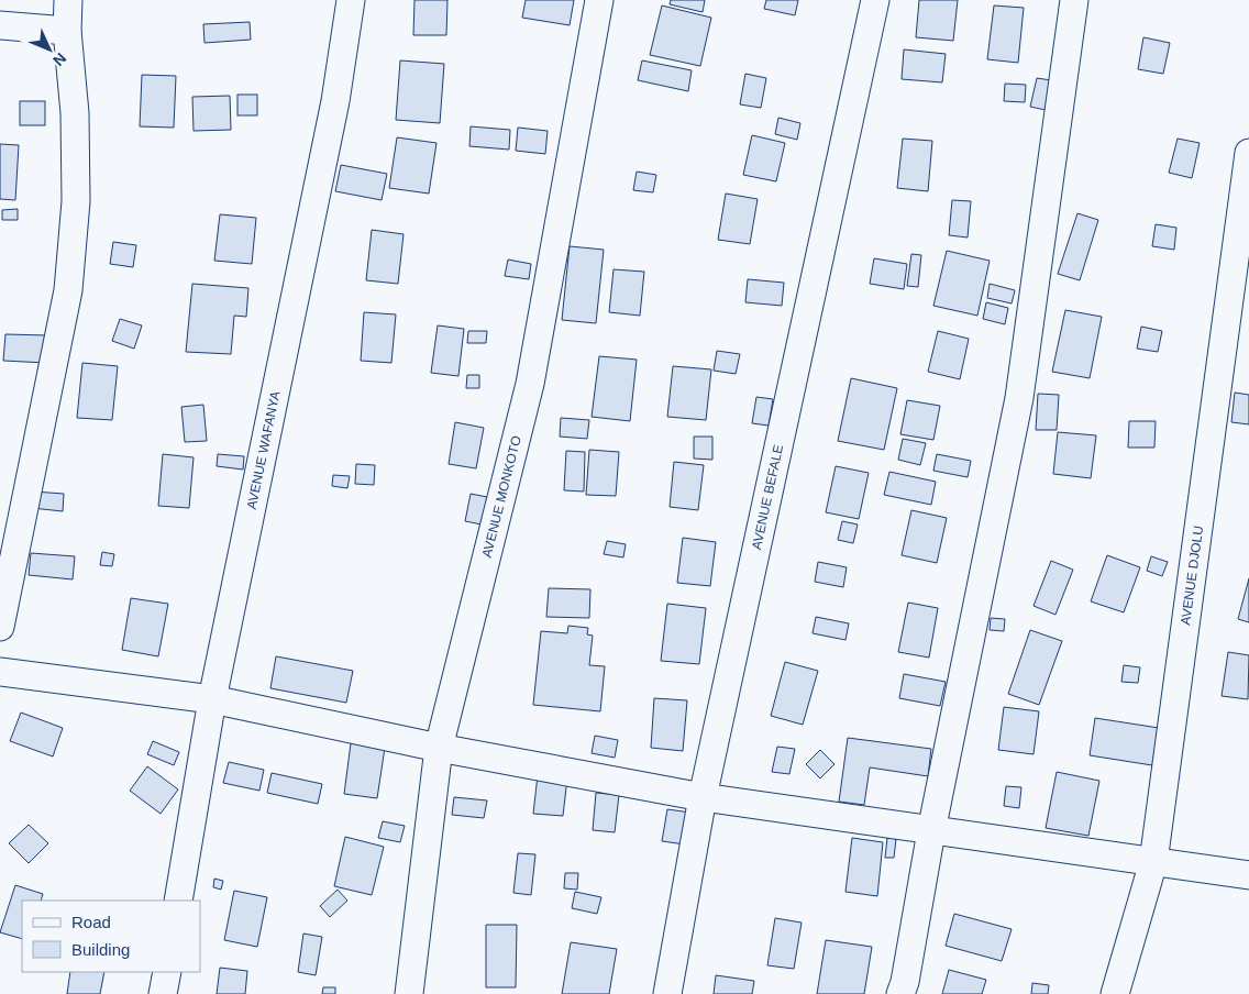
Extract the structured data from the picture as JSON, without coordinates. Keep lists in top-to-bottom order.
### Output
{
  "streets": {
    "street": [
      "AVENUE WAFANYA",
      "AVENUE BEFALE",
      "AVENUE MONKOTO",
      "AVENUE DJOLU"
    ]
  },
  "legend": ["Road", "Building"],
  "north": "bottom right"
}
